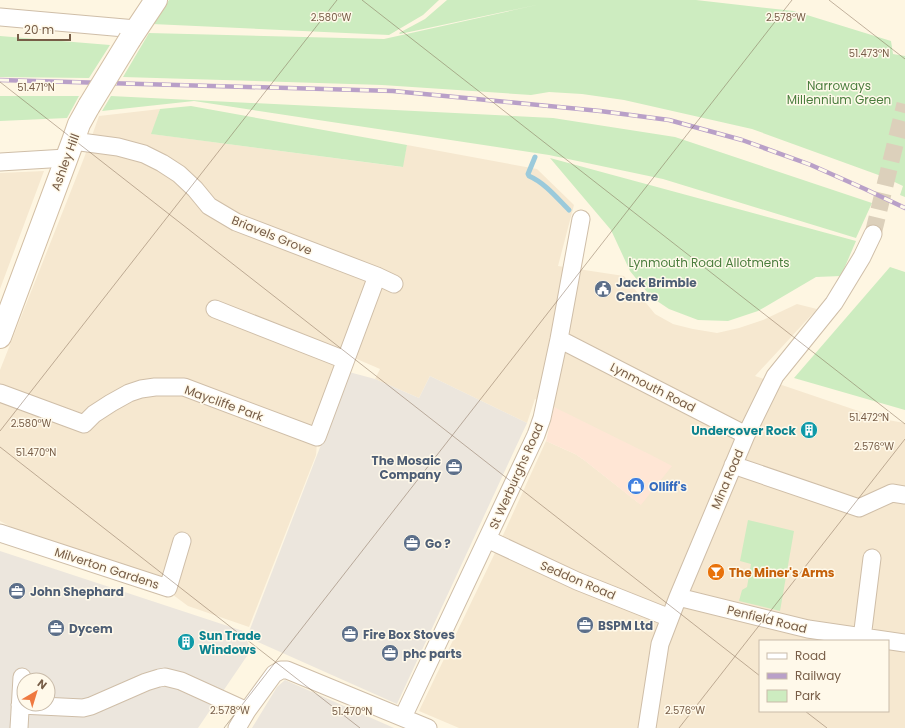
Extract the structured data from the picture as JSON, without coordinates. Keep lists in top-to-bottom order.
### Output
{
  "streets": {
    "main road": ["Ashley Hill"],
    "street": [
      "Briavels Grove",
      "Lynmouth Road",
      "Maycliffe Park",
      "St Werburghs Road",
      "Mina Road",
      "Milverton Gardens",
      "Seddon Road",
      "Penfield Road"
    ]
  },
  "crossings": [
    ["Ashley Hill", "Briavels Grove"],
    ["Lynmouth Road", "St Werburghs Road"],
    ["Lynmouth Road", "Mina Road"],
    ["St Werburghs Road", "Seddon Road"],
    ["Mina Road", "Seddon Road"],
    ["Mina Road", "Penfield Road"]
  ],
  "parks": ["Narroways Millennium Green", "Lynmouth Road Allotments"],
  "places": {
    "public building": ["Jack Brimble Centre"],
    "building": ["Undercover Rock", "Sun Trade Windows"],
    "office": [
      "The Mosaic Company",
      "Go ?",
      "John Shephard",
      "BSPM Ltd",
      "Dycem",
      "Fire Box Stoves",
      "phc parts"
    ],
    "shop": ["Olliff's"],
    "bar": ["The Miner's Arms"]
  },
  "legend": ["Road", "Railway", "Park"],
  "scale_bar": "20 m",
  "north": "top right",
  "coordinates": [
    "2.580°W",
    "2.578°W",
    "51.473°N",
    "51.471°N",
    "51.472°N",
    "2.576°W",
    "51.470°N"
  ]
}
